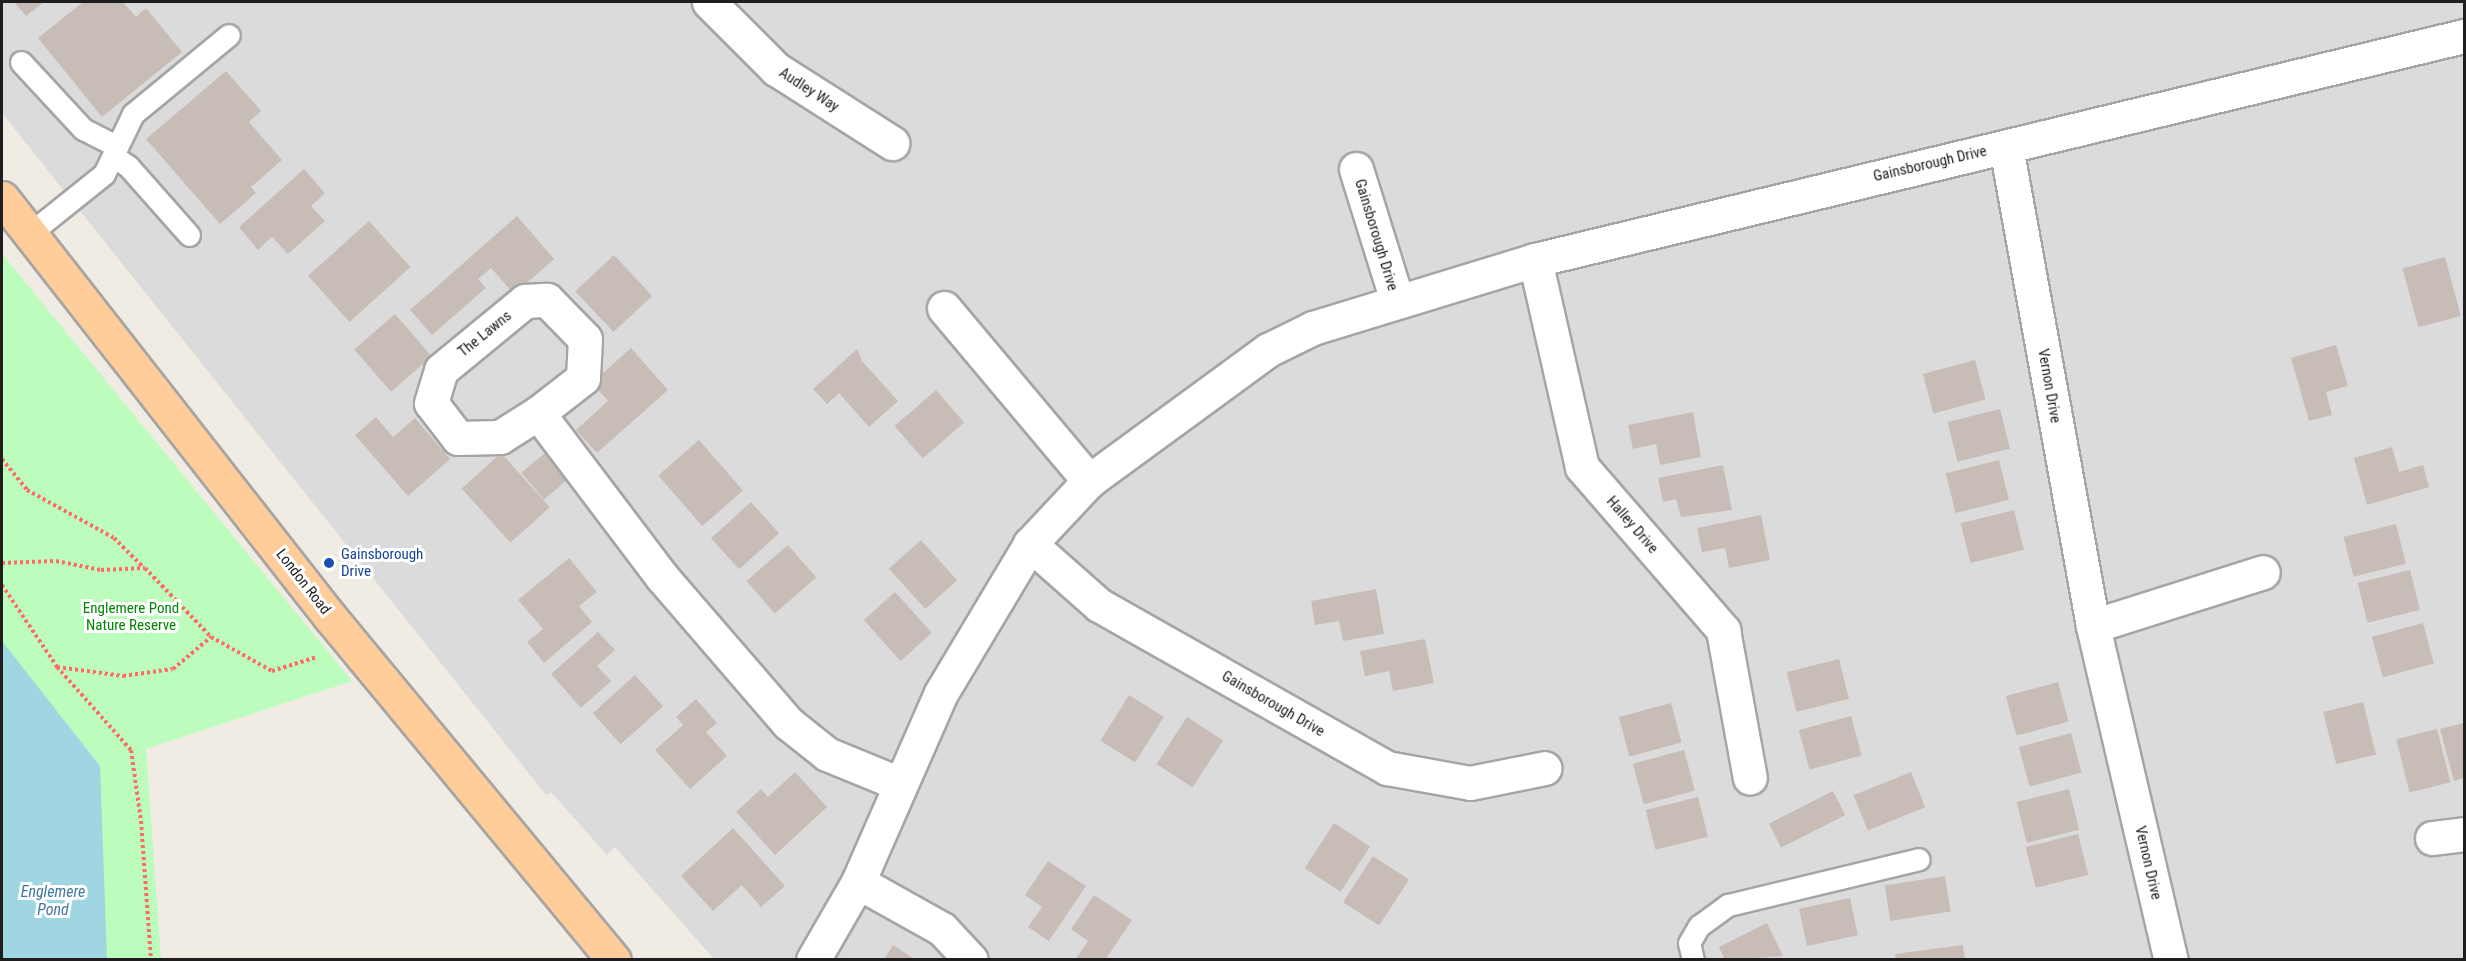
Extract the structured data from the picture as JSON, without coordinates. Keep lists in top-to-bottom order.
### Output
{
  "streets": {
    "main road": ["London Road"],
    "street": [
      "Audley Way",
      "Gainsborough Drive",
      "The Lawns",
      "Vernon Drive",
      "Halley Drive"
    ]
  },
  "crossings": [
    ["Gainsborough Drive", "Vernon Drive"],
    ["Gainsborough Drive", "Halley Drive"]
  ],
  "water": ["Englemere Pond"],
  "parks": ["Englemere Pond Nature Reserve"],
  "places": ["Gainsborough Drive"]
}
